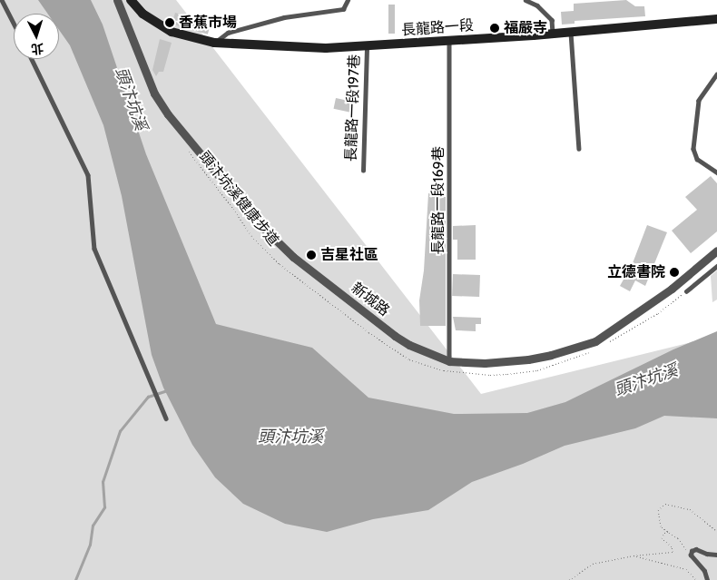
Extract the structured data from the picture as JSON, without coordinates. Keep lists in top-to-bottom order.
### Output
{
  "streets": {
    "main road": ["長龍路一段"],
    "street": ["新城路"],
    "lane": ["長龍路一段197巷", "長龍路一段169巷"],
    "path": ["頭汴坑溪健康步道"]
  },
  "crossings": [
    ["長龍路一段", "長龍路一段197巷"],
    ["長龍路一段", "長龍路一段169巷"],
    ["長龍路一段169巷", "新城路"]
  ],
  "water": ["頭汴坑溪"],
  "places": [
    "香蕉市場",
    "福嚴寺",
    "吉星社區",
    "立德書院"
  ],
  "north": "bottom"
}
